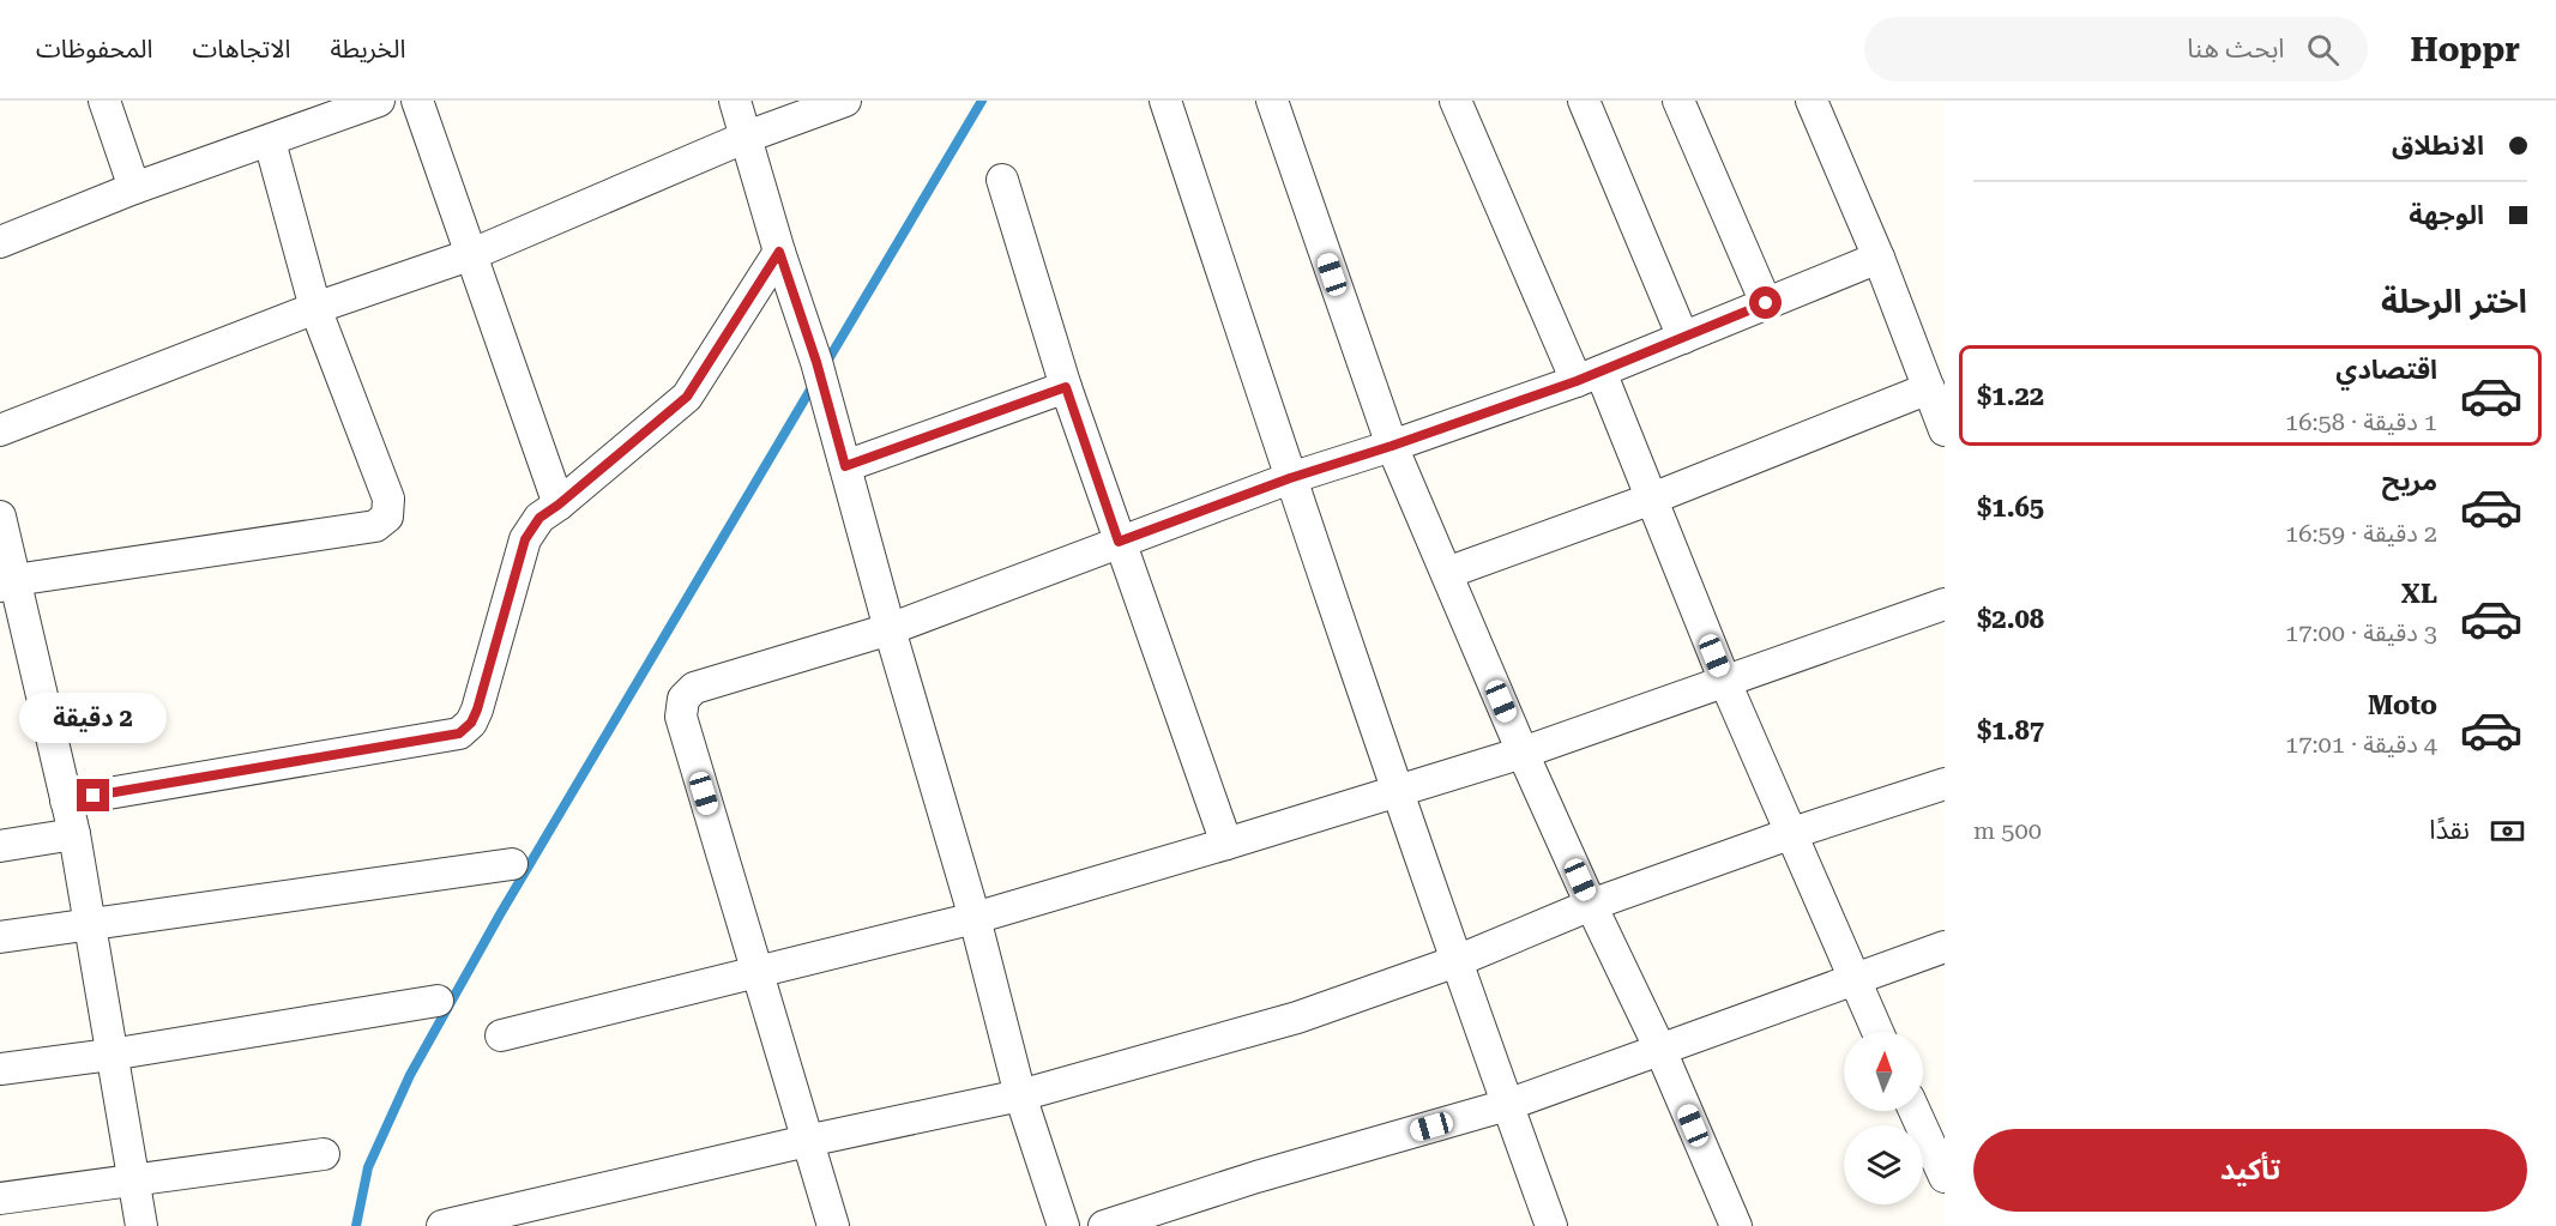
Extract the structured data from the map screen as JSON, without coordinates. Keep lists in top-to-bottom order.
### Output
{
  "north": "top",
  "page": {
    "header": "Hoppr",
    "search": "ابحث هنا",
    "nav": ["الخريطة", "الاتجاهات", "المحفوظات"],
    "banner": ["الانطلاق", "الوجهة"],
    "heading": "اختر الرحلة",
    "list": [
      {
        "name": "اقتصادي",
        "note": "1 دقيقة · 16:58",
        "value": "$1.22"
      },
      {
        "name": "مريح",
        "note": "2 دقيقة · 16:59",
        "value": "$1.65"
      },
      {
        "name": "XL",
        "note": "3 دقيقة · 17:00",
        "value": "$2.08"
      },
      {
        "name": "Moto",
        "note": "4 دقيقة · 17:01",
        "value": "$1.87"
      }
    ],
    "bubble": "2 دقيقة",
    "pay": ["نقدًا", "500 m"],
    "buttons": "تأكيد"
  }
}
